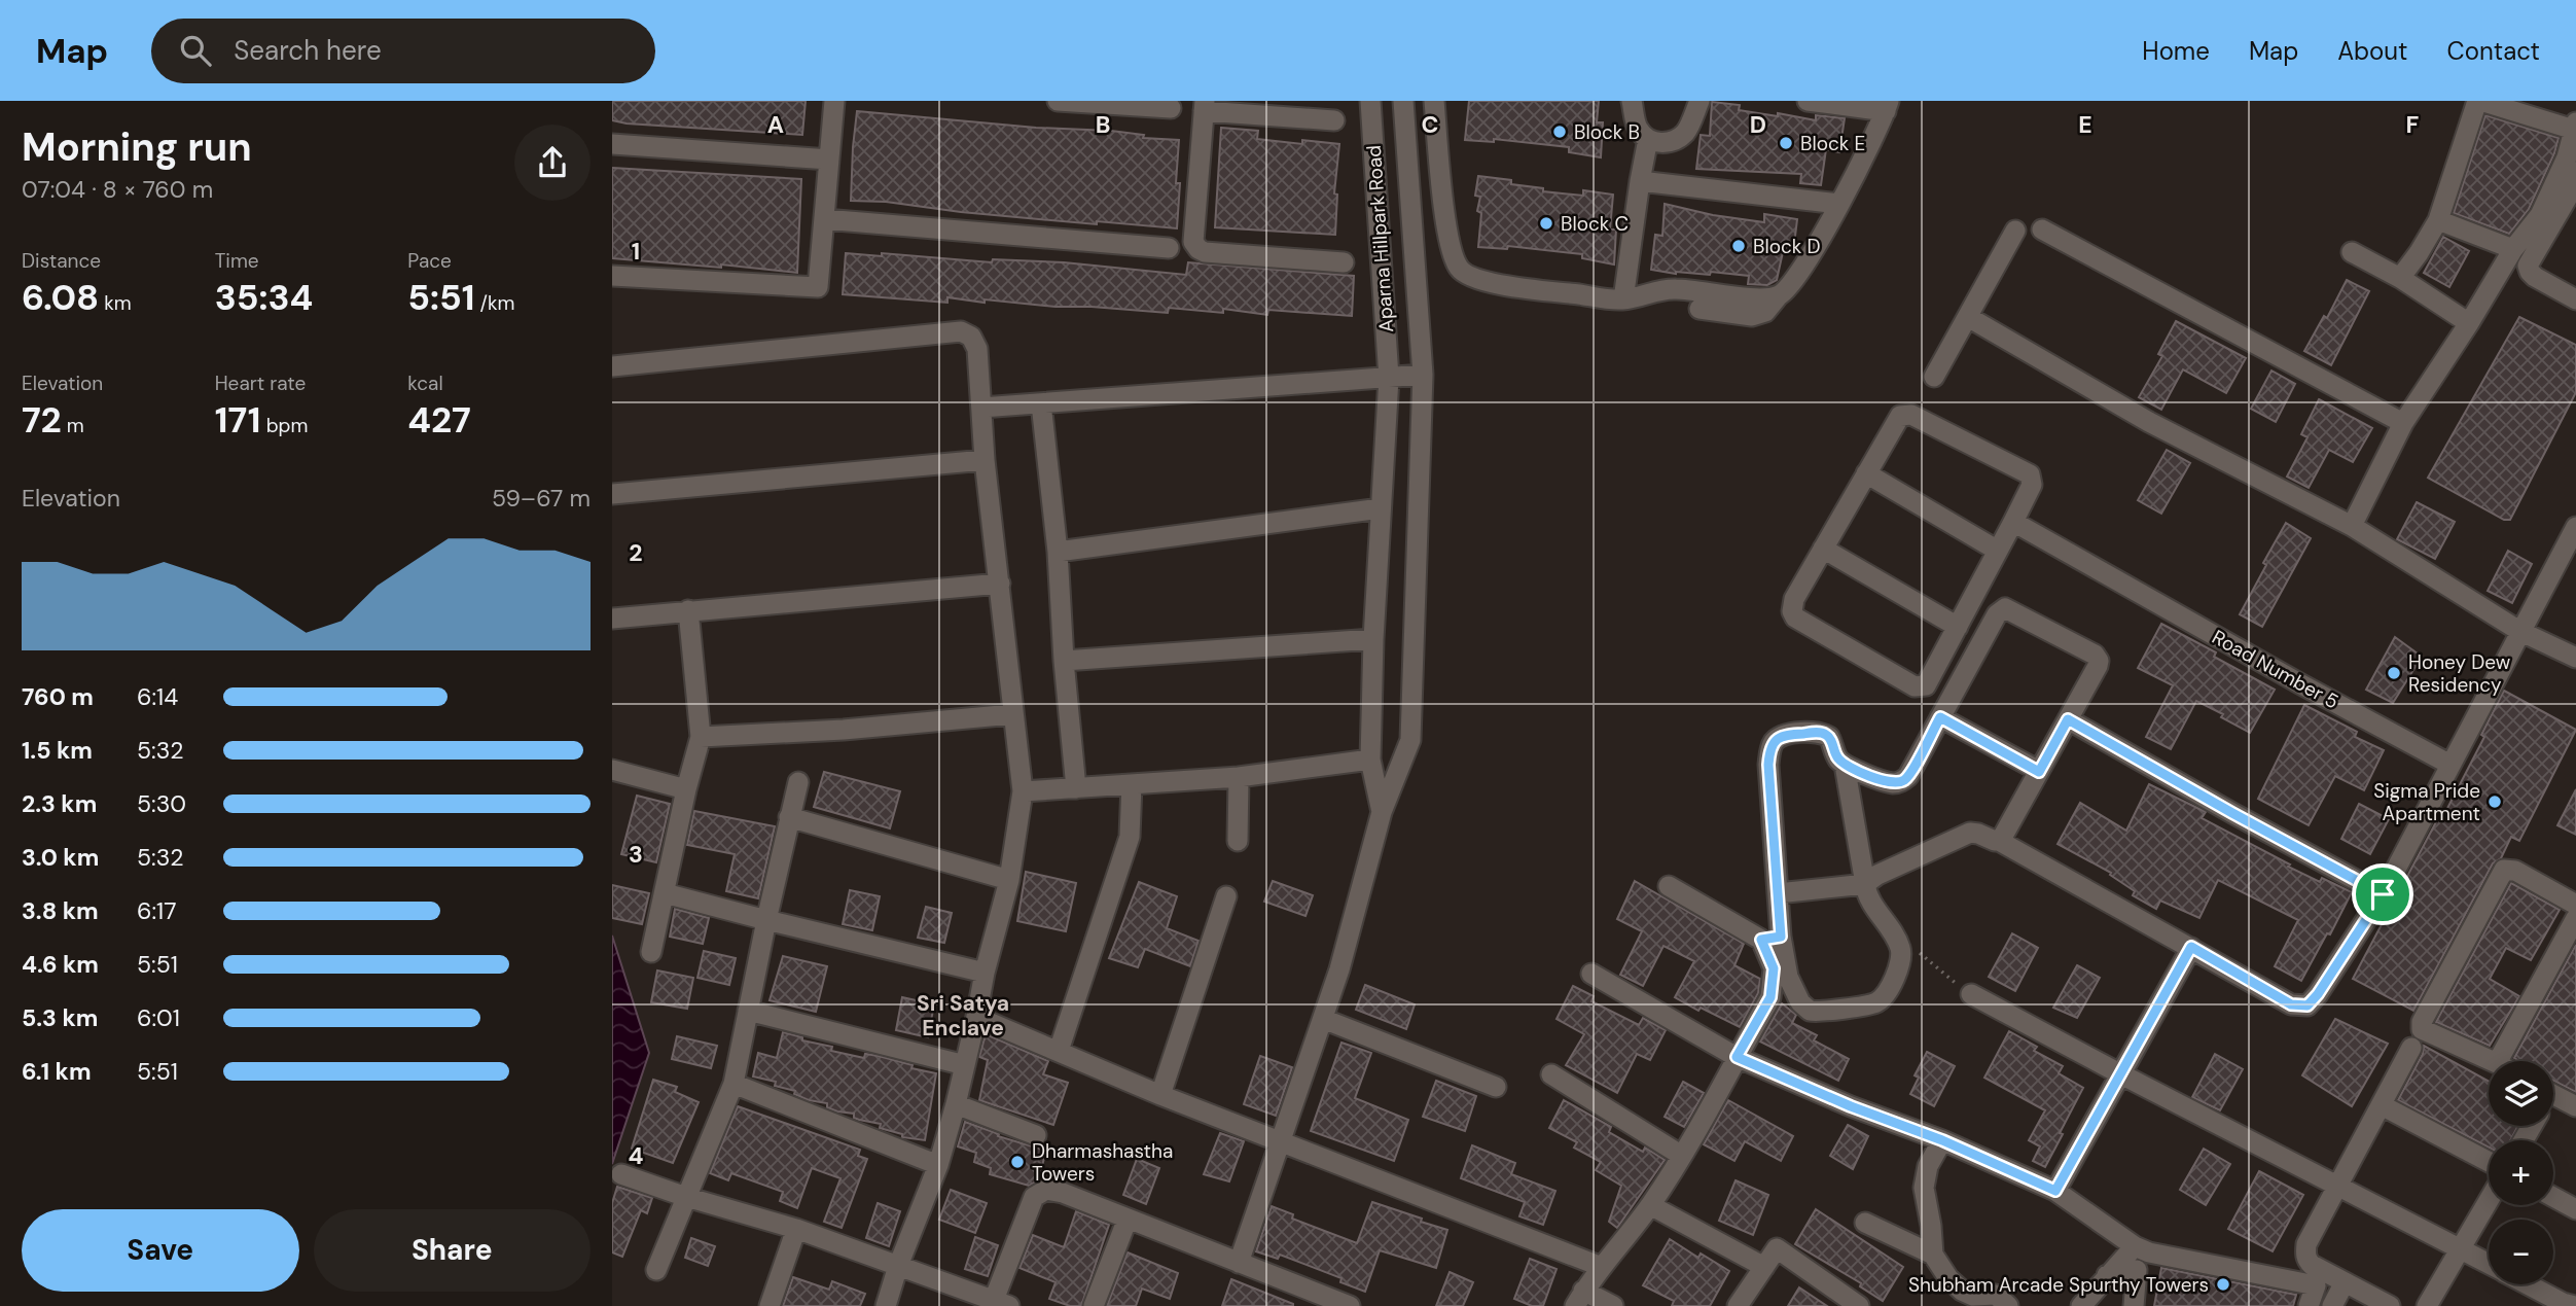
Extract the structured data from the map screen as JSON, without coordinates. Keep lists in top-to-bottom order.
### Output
{
  "streets": {
    "street": ["Aparna Hillpark Road", "Road Number 5"]
  },
  "districts": ["Sri Satya Enclave"],
  "places": [
    "Block B",
    "Block E",
    "Block C",
    "Block D",
    "Honey Dew Residency",
    "Sigma Pride Apartment",
    "Dharmashastha Towers",
    "Shubham Arcade Spurthy Towers"
  ],
  "page": {
    "header": "Map",
    "search": "Search here",
    "nav": [
      "Home",
      "Map",
      "About",
      "Contact"
    ],
    "heading": ["Morning run", "07:04 · 8 × 760 m"],
    "stats": [
      ["Distance", "6.08 km"],
      ["Time", "35:34"],
      ["Pace", "5:51 /km"],
      ["Elevation", "72 m"],
      ["Heart rate", "171 bpm"],
      ["kcal", "427"]
    ],
    "chart": ["Elevation", "59–67 m"],
    "list": [
      {
        "name": "760 m",
        "note": "6:14"
      },
      {
        "name": "1.5 km",
        "note": "5:32"
      },
      {
        "name": "2.3 km",
        "note": "5:30"
      },
      {
        "name": "3.0 km",
        "note": "5:32"
      },
      {
        "name": "3.8 km",
        "note": "6:17"
      },
      {
        "name": "4.6 km",
        "note": "5:51"
      },
      {
        "name": "5.3 km",
        "note": "6:01"
      },
      {
        "name": "6.1 km",
        "note": "5:51"
      }
    ],
    "map_buttons": ["+", "−"],
    "buttons": ["Save", "Share"]
  },
  "grid": {
    "columns": [
      "A",
      "B",
      "C",
      "D",
      "E",
      "F"
    ],
    "rows": [
      "1",
      "2",
      "3",
      "4"
    ]
  }
}
